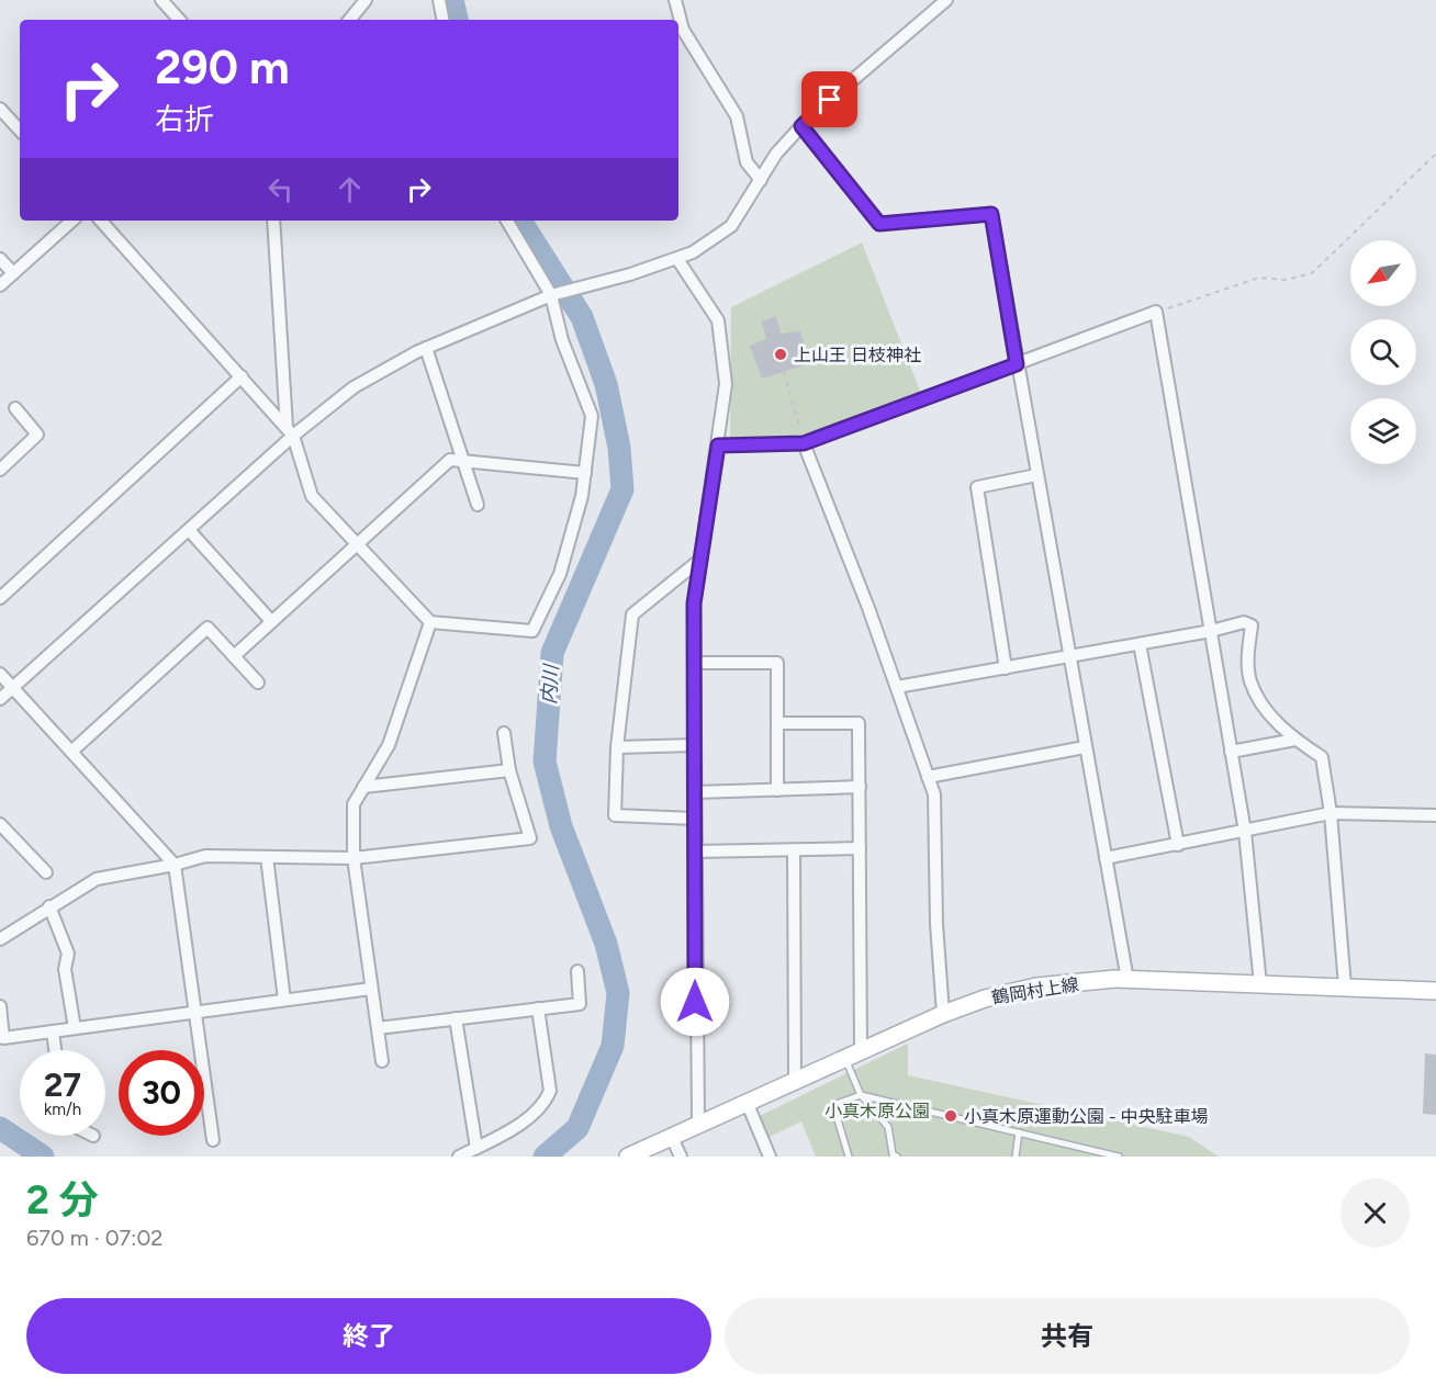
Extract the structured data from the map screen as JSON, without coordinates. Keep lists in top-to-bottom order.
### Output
{
  "streets": {
    "main road": ["鶴岡村上線"]
  },
  "water": ["内川"],
  "parks": ["小真木原公園"],
  "places": ["上山王 日枝神社", "小真木原運動公園 - 中央駐車場"],
  "north": "bottom left",
  "page": {
    "turn": ["290 m", "右折"],
    "speed": "27 km/h",
    "limit": "30",
    "heading": ["2 分", "670 m · 07:02"],
    "buttons": ["終了", "共有"]
  }
}
